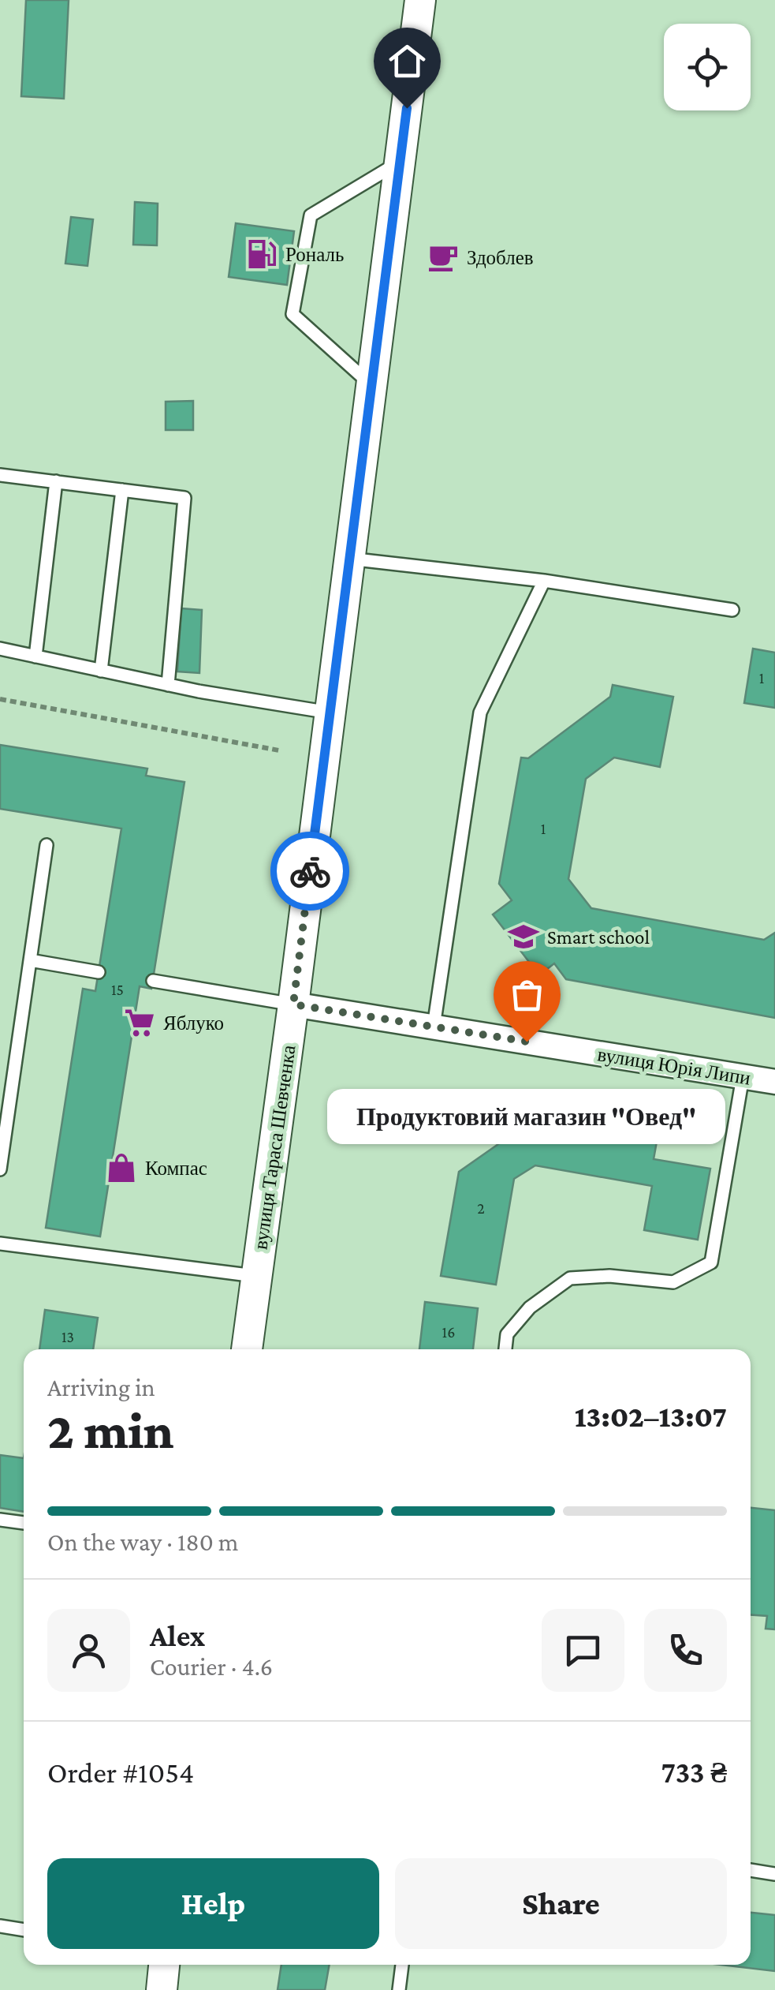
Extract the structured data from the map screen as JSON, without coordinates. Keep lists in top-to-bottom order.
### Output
{
  "streets": {
    "street": ["вулиця Юрія Липи", "вулиця Тараса Шевченка"]
  },
  "crossings": [
    ["вулиця Юрія Липи", "вулиця Тараса Шевченка"]
  ],
  "places": {
    "fuel station": ["Рональ"],
    "cafe": ["Здоблев"],
    "school or university": ["Smart school"],
    "supermarket": ["Яблуко"],
    "other": ["Продуктовий магазин \"Овед\""],
    "shop": ["Компас"]
  },
  "house_numbers": [
    "1",
    "1",
    "15",
    "2",
    "16",
    "13"
  ],
  "page": {
    "bubble": "Продуктовий магазин \"Овед\"",
    "heading": ["2 min", "Arriving in", "13:02–13:07"],
    "panel": [
      "Alex",
      "Courier · 4.6",
      "Order #1054",
      "733 ₴"
    ],
    "bar": "On the way · 180 m",
    "buttons": ["Help", "Share"]
  }
}
